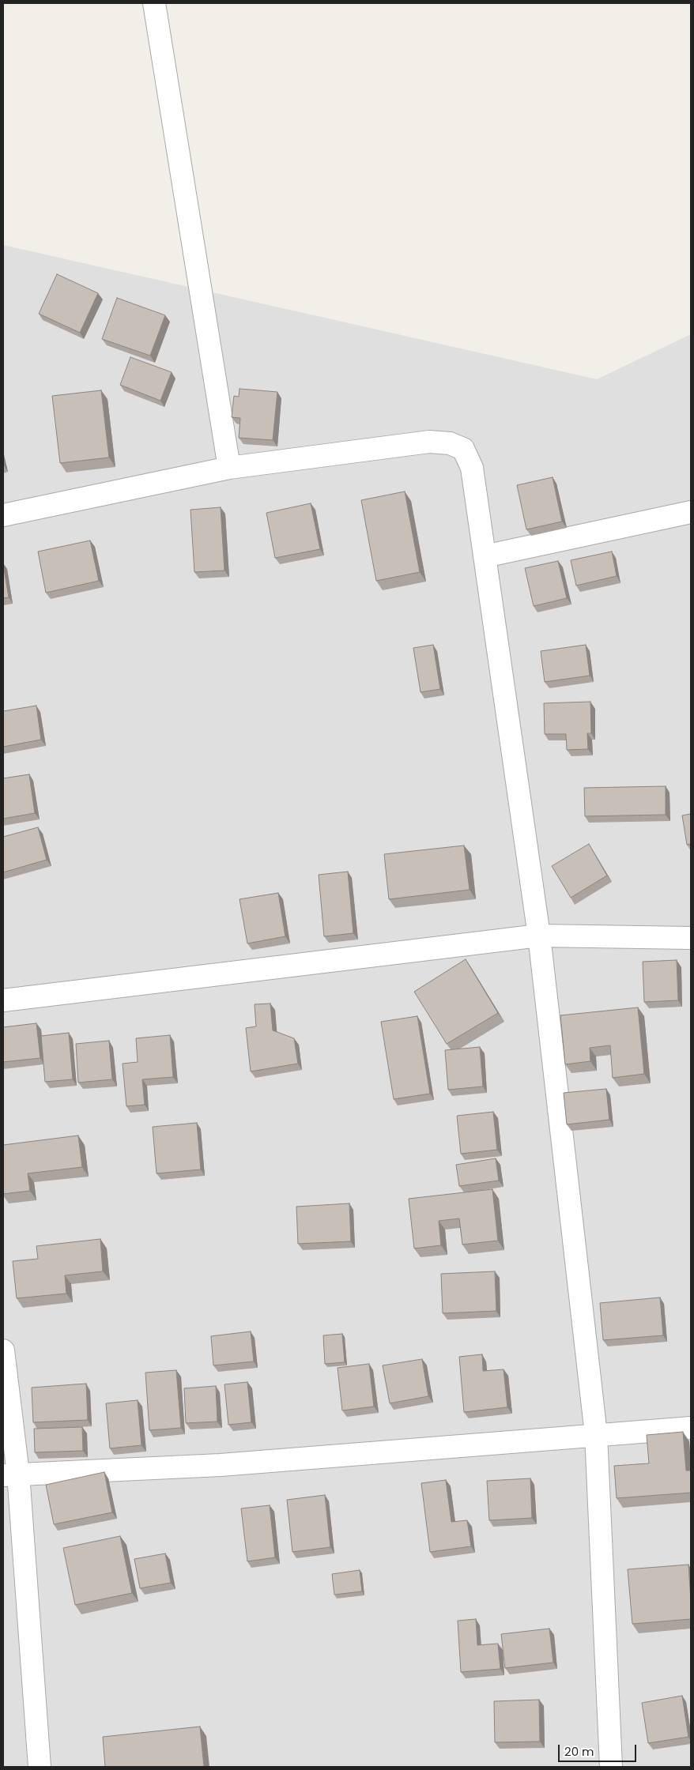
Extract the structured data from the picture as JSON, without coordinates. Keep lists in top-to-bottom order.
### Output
{
  "scale_bar": "20 m"
}
